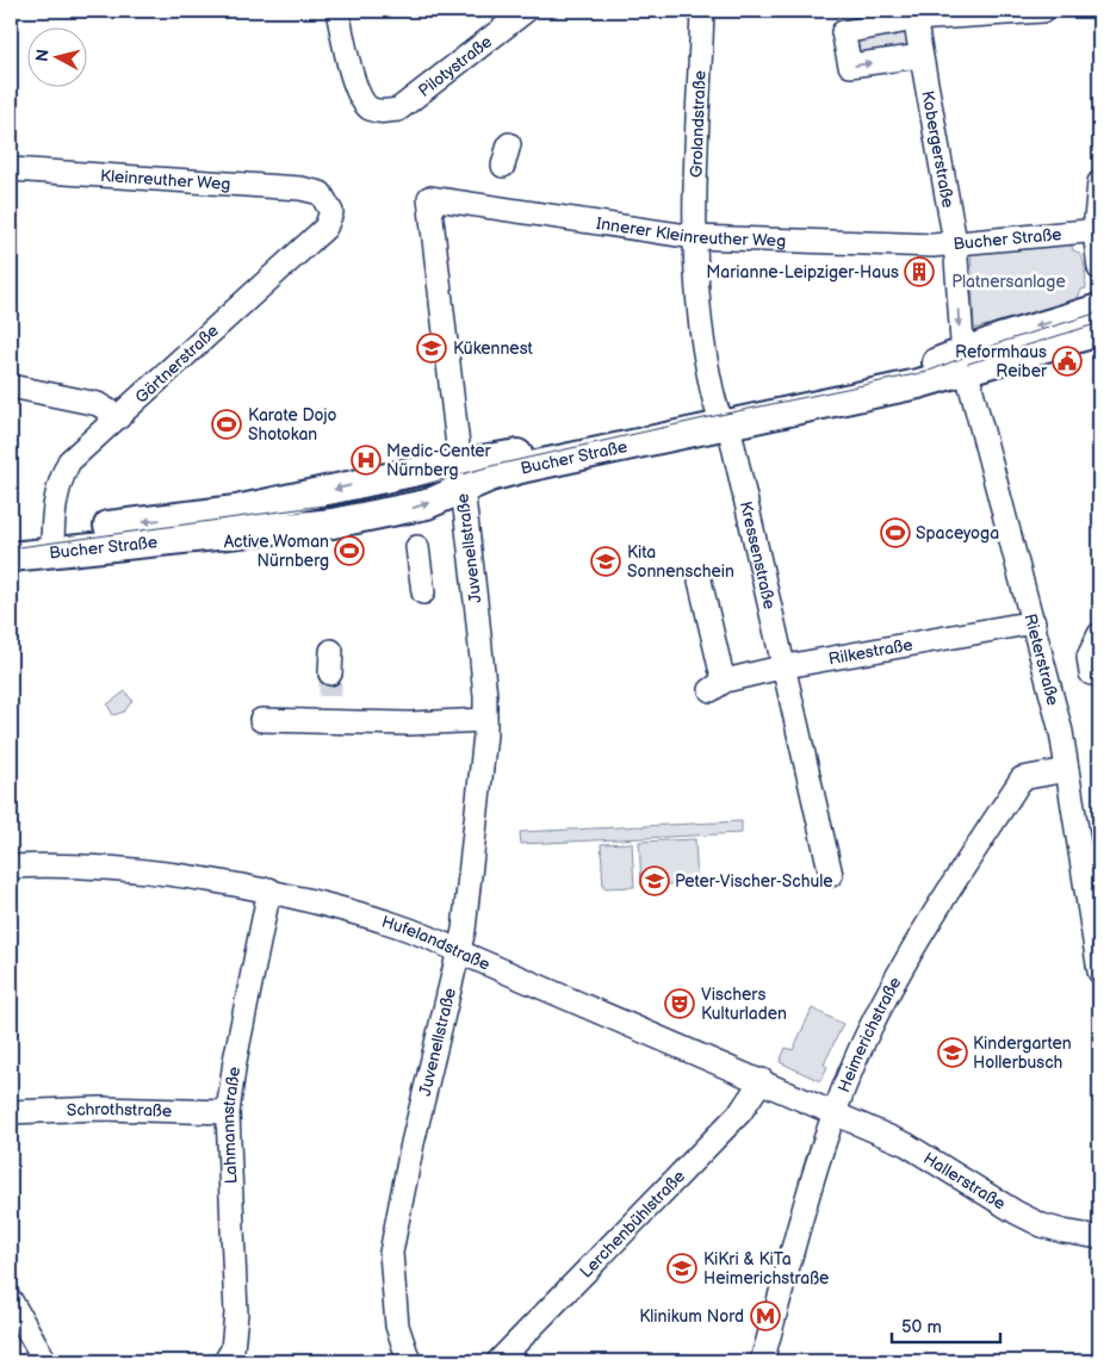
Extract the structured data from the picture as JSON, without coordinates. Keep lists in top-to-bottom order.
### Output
{
  "streets": {
    "main road": ["Bucher Straße"],
    "street": [
      "Pilotystraße",
      "Grolandstraße",
      "Kobergerstraße",
      "Kleinreuther Weg",
      "Innerer Kleinreuther Weg",
      "Gärtnerstraße",
      "Juvenellstraße",
      "Kressenstraße",
      "Rilkestraße",
      "Rieterstraße",
      "Hufelandstraße",
      "Heimerichstraße",
      "Schrothstraße",
      "Lahmannstraße",
      "Hallerstraße",
      "Lerchenbühlstraße"
    ]
  },
  "crossings": [
    ["Grolandstraße", "Innerer Kleinreuther Weg"],
    ["Grolandstraße", "Kressenstraße"],
    ["Kobergerstraße", "Innerer Kleinreuther Weg"],
    ["Kobergerstraße", "Bucher Straße"],
    ["Kleinreuther Weg", "Gärtnerstraße"],
    ["Innerer Kleinreuther Weg", "Bucher Straße"],
    ["Innerer Kleinreuther Weg", "Juvenellstraße"],
    ["Innerer Kleinreuther Weg", "Kressenstraße"],
    ["Bucher Straße", "Gärtnerstraße"],
    ["Bucher Straße", "Juvenellstraße"],
    ["Bucher Straße", "Kressenstraße"],
    ["Bucher Straße", "Rieterstraße"],
    ["Juvenellstraße", "Hufelandstraße"],
    ["Kressenstraße", "Rilkestraße"],
    ["Rilkestraße", "Rieterstraße"],
    ["Rieterstraße", "Heimerichstraße"],
    ["Hufelandstraße", "Heimerichstraße"],
    ["Hufelandstraße", "Lahmannstraße"],
    ["Hufelandstraße", "Hallerstraße"],
    ["Hufelandstraße", "Lerchenbühlstraße"],
    ["Heimerichstraße", "Hallerstraße"],
    ["Schrothstraße", "Lahmannstraße"]
  ],
  "parks": ["Platnersanlage"],
  "places": {
    "building": ["Marianne-Leipziger-Haus"],
    "school or university": [
      "Kükennest",
      "Kita Sonnenschein",
      "Peter-Vischer-Schule",
      "Kindergarten Hollerbusch",
      "KiKri & KiTa Heimerichstraße"
    ],
    "public building": ["Reformhaus Reiber"],
    "sports": ["Karate Dojo Shotokan", "Spaceyoga", "Active Woman Nürnberg"],
    "hospital": ["Medic-Center Nürnberg"],
    "theatre": ["Vischers Kulturladen"],
    "metro station": ["Klinikum Nord"]
  },
  "scale_bar": "50 m",
  "north": "left"
}
